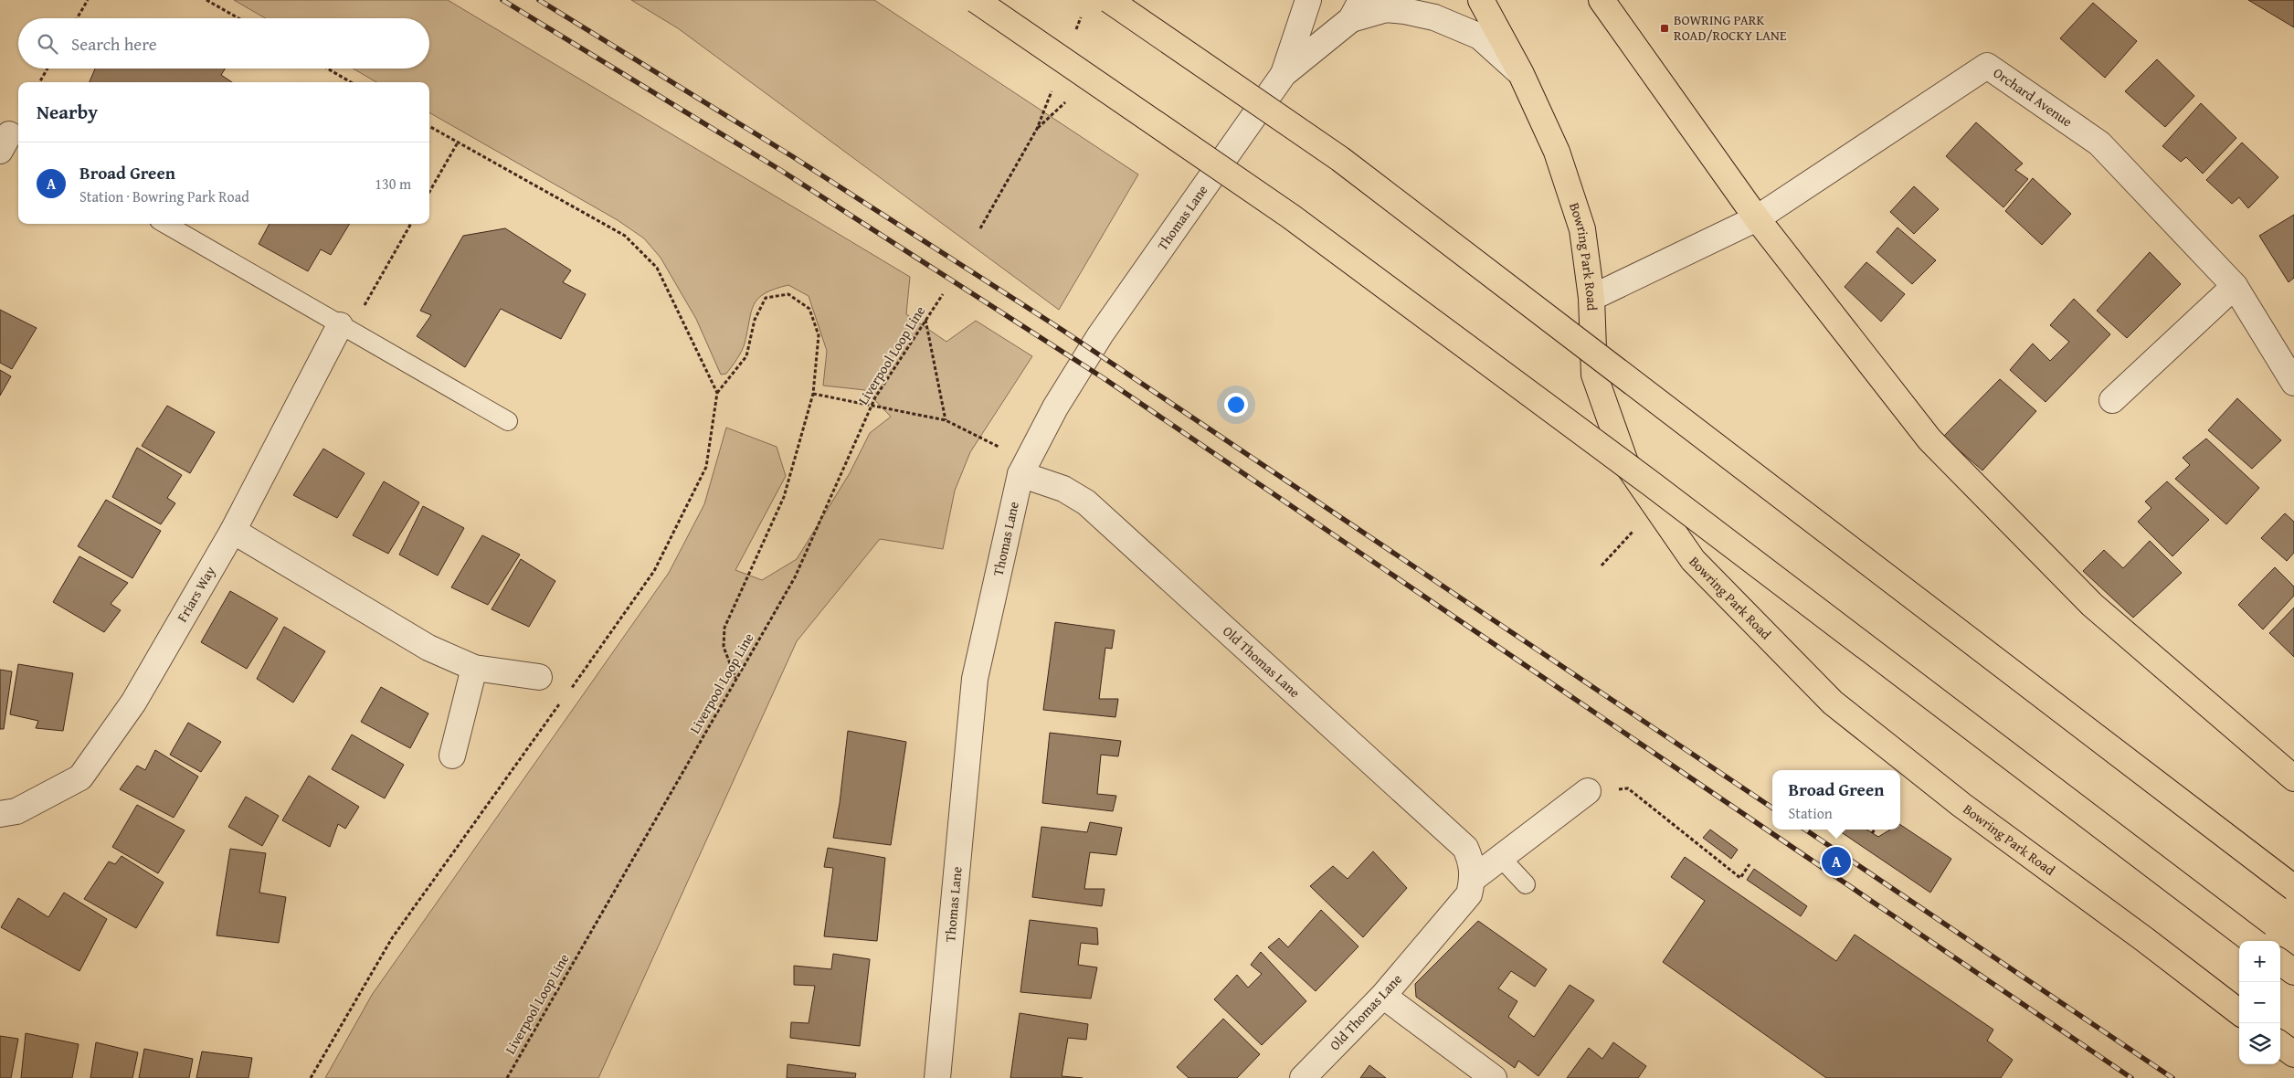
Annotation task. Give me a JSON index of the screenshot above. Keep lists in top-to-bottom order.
{
  "streets": {
    "main road": ["Bowring Park Road"],
    "street": [
      "Orchard Avenue",
      "Thomas Lane",
      "Friars Way",
      "Old Thomas Lane"
    ],
    "path": ["Liverpool Loop Line"]
  },
  "crossings": [
    ["Thomas Lane", "Old Thomas Lane"]
  ],
  "places": {
    "transit": ["BOWRING PARK ROAD/ROCKY LANE"]
  },
  "page": {
    "search": "Search here",
    "heading": "Nearby",
    "list": [
      {
        "mark": "A",
        "name": "Broad Green",
        "note": "Station · Bowring Park Road",
        "value": "130 m"
      }
    ],
    "popup": ["Broad Green", "Station"],
    "pins": "A",
    "map_buttons": ["+", "−"]
  }
}
